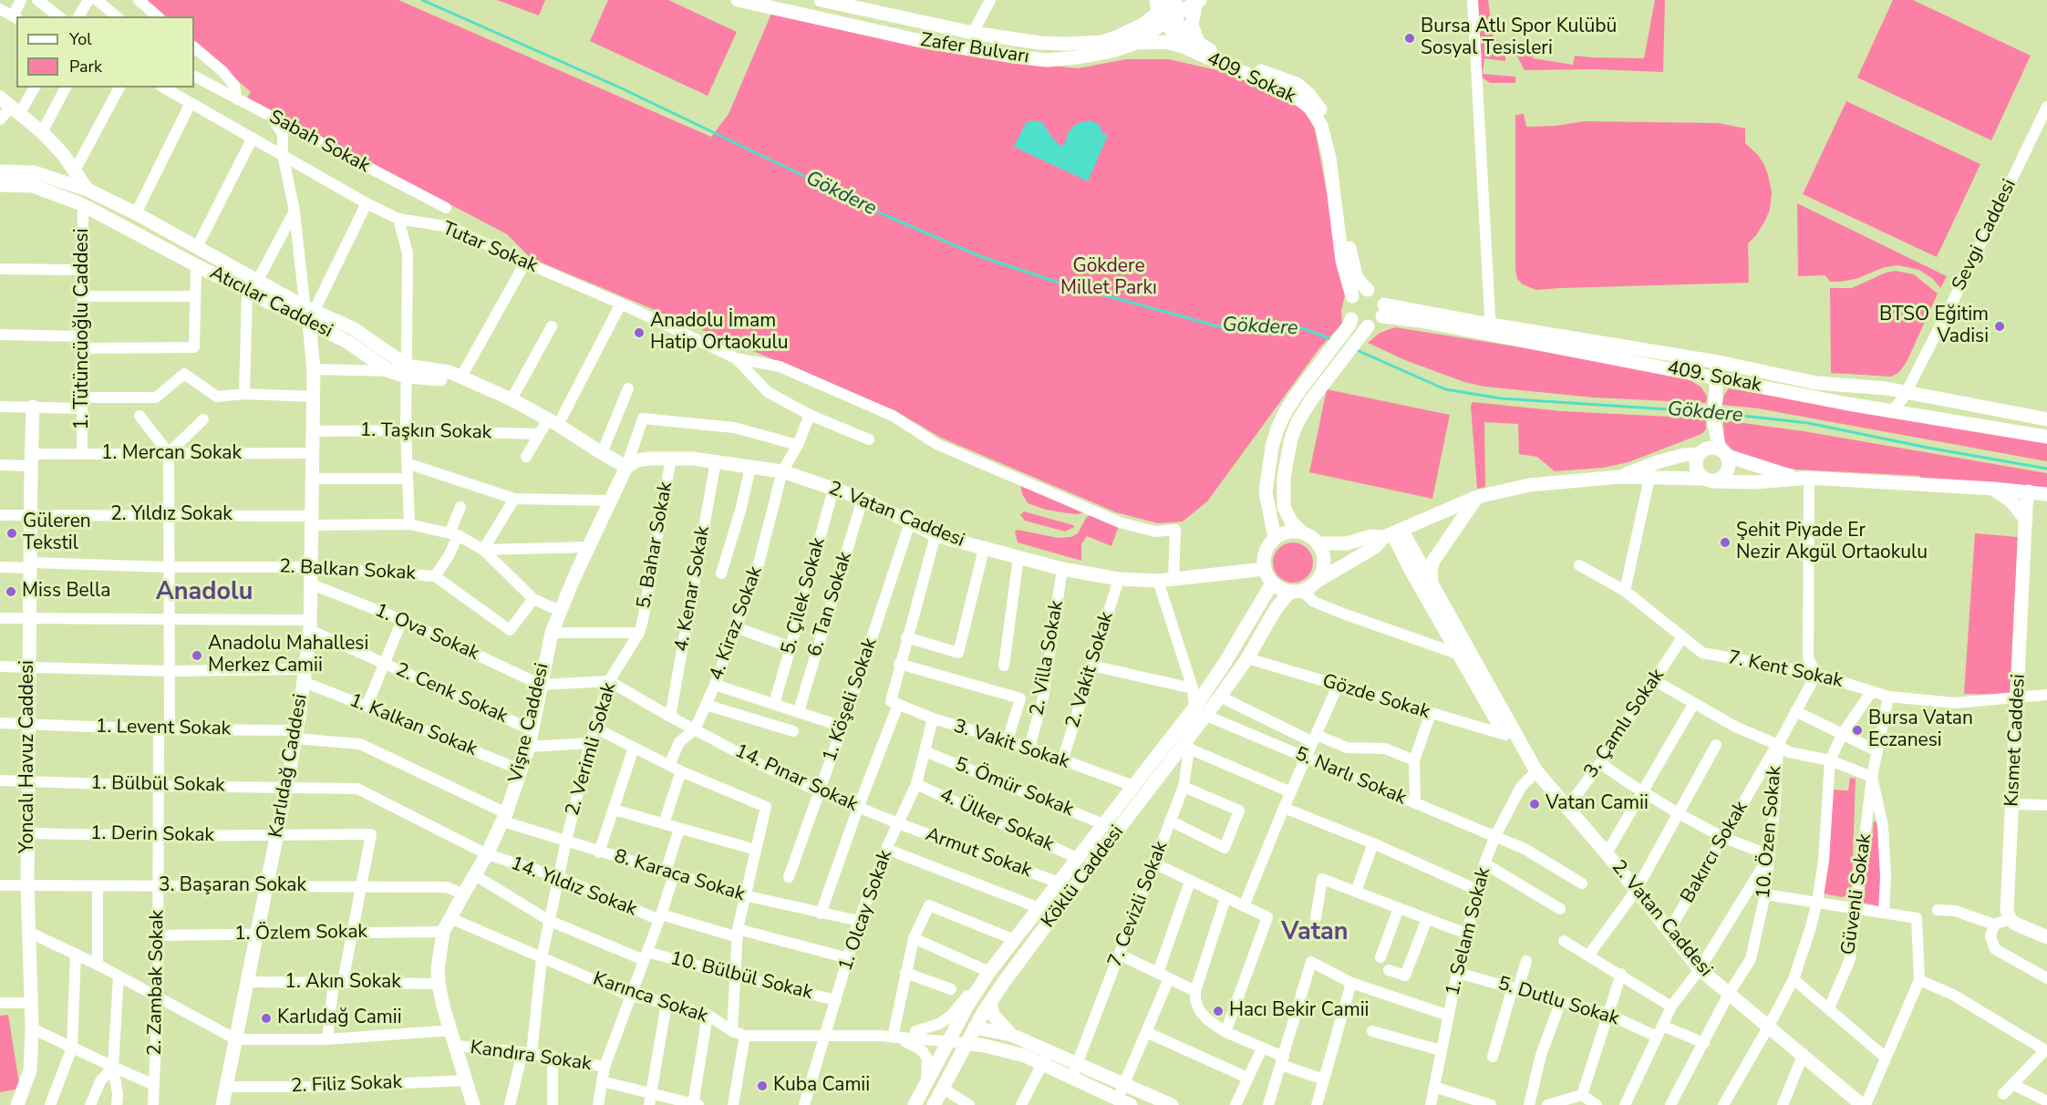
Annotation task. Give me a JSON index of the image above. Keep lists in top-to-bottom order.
{
  "streets": {
    "main road": [
      "Zafer Bulvarı",
      "409. Sokak",
      "Atıcılar Caddesi",
      "2. Vatan Caddesi",
      "Vişne Caddesi",
      "Kısmet Caddesi",
      "Yoncalı Havuz Caddesi",
      "Karlıdağ Caddesi",
      "Köklü Caddesi"
    ],
    "street": [
      "Sabah Sokak",
      "Sevgi Caddesi",
      "Tutar Sokak",
      "1. Tütüncüoğlu Caddesi",
      "1. Taşkın Sokak",
      "1. Mercan Sokak",
      "2. Yıldız Sokak",
      "5. Bahar Sokak",
      "2. Balkan Sokak",
      "4. Kenar Sokak",
      "5. Çilek Sokak",
      "6. Tan Sokak",
      "4. Kiraz Sokak",
      "1. Ova Sokak",
      "2. Villa Sokak",
      "2. Vakit Sokak",
      "7. Kent Sokak",
      "2. Cenk Sokak",
      "Gözde Sokak",
      "1. Köşeli Sokak",
      "3. Çamlı Sokak",
      "1. Kalkan Sokak",
      "1. Levent Sokak",
      "3. Vakit Sokak",
      "2. Verimli Sokak",
      "5. Narlı Sokak",
      "14. Pınar Sokak",
      "1. Bülbül Sokak",
      "5. Ömür Sokak",
      "4. Ülker Sokak",
      "10. Özen Sokak",
      "1. Derin Sokak",
      "Bakırcı Sokak",
      "Armut Sokak",
      "8. Karaca Sokak",
      "3. Başaran Sokak",
      "14. Yıldız Sokak",
      "Güvenli Sokak",
      "7. Cevizli Sokak",
      "1. Olcay Sokak",
      "1. Selam Sokak",
      "1. Özlem Sokak",
      "10. Bülbül Sokak",
      "2. Zambak Sokak",
      "1. Akın Sokak",
      "Karınca Sokak",
      "5. Dutlu Sokak",
      "Kandıra Sokak",
      "2. Filiz Sokak"
    ]
  },
  "crossings": [
    ["Zafer Bulvarı", "409. Sokak"],
    ["409. Sokak", "Sevgi Caddesi"],
    ["Atıcılar Caddesi", "1. Tütüncüoğlu Caddesi"],
    ["Atıcılar Caddesi", "2. Vatan Caddesi"],
    ["Atıcılar Caddesi", "Vişne Caddesi"],
    ["Atıcılar Caddesi", "Karlıdağ Caddesi"],
    ["1. Tütüncüoğlu Caddesi", "1. Mercan Sokak"],
    ["1. Taşkın Sokak", "Karlıdağ Caddesi"],
    ["1. Mercan Sokak", "Yoncalı Havuz Caddesi"],
    ["1. Mercan Sokak", "Karlıdağ Caddesi"],
    ["1. Mercan Sokak", "2. Zambak Sokak"],
    ["2. Yıldız Sokak", "Yoncalı Havuz Caddesi"],
    ["2. Yıldız Sokak", "Karlıdağ Caddesi"],
    ["2. Yıldız Sokak", "2. Zambak Sokak"],
    ["2. Vatan Caddesi", "5. Bahar Sokak"],
    ["2. Vatan Caddesi", "4. Kenar Sokak"],
    ["2. Vatan Caddesi", "5. Çilek Sokak"],
    ["2. Vatan Caddesi", "6. Tan Sokak"],
    ["2. Vatan Caddesi", "4. Kiraz Sokak"],
    ["2. Vatan Caddesi", "2. Villa Sokak"],
    ["2. Vatan Caddesi", "2. Vakit Sokak"],
    ["2. Vatan Caddesi", "Gözde Sokak"],
    ["2. Vatan Caddesi", "1. Köşeli Sokak"],
    ["2. Vatan Caddesi", "Vişne Caddesi"],
    ["2. Vatan Caddesi", "3. Çamlı Sokak"],
    ["2. Vatan Caddesi", "10. Özen Sokak"],
    ["2. Vatan Caddesi", "Bakırcı Sokak"],
    ["2. Vatan Caddesi", "Köklü Caddesi"],
    ["2. Vatan Caddesi", "1. Selam Sokak"],
    ["5. Bahar Sokak", "2. Verimli Sokak"],
    ["2. Balkan Sokak", "Yoncalı Havuz Caddesi"],
    ["2. Balkan Sokak", "Karlıdağ Caddesi"],
    ["2. Balkan Sokak", "2. Zambak Sokak"],
    ["4. Kenar Sokak", "14. Pınar Sokak"],
    ["4. Kiraz Sokak", "14. Pınar Sokak"],
    ["1. Ova Sokak", "Vişne Caddesi"],
    ["1. Ova Sokak", "Karlıdağ Caddesi"],
    ["2. Villa Sokak", "3. Vakit Sokak"],
    ["2. Vakit Sokak", "3. Vakit Sokak"],
    ["7. Kent Sokak", "3. Çamlı Sokak"],
    ["7. Kent Sokak", "Kısmet Caddesi"],
    ["7. Kent Sokak", "10. Özen Sokak"],
    ["7. Kent Sokak", "Güvenli Sokak"],
    ["2. Cenk Sokak", "Vişne Caddesi"],
    ["2. Cenk Sokak", "Karlıdağ Caddesi"],
    ["Gözde Sokak", "Köklü Caddesi"],
    ["1. Köşeli Sokak", "14. Pınar Sokak"],
    ["Vişne Caddesi", "1. Kalkan Sokak"],
    ["Vişne Caddesi", "1. Levent Sokak"],
    ["Vişne Caddesi", "1. Bülbül Sokak"],
    ["Vişne Caddesi", "8. Karaca Sokak"],
    ["Vişne Caddesi", "3. Başaran Sokak"],
    ["Vişne Caddesi", "14. Yıldız Sokak"],
    ["Vişne Caddesi", "1. Özlem Sokak"],
    ["Vişne Caddesi", "10. Bülbül Sokak"],
    ["Vişne Caddesi", "1. Akın Sokak"],
    ["Vişne Caddesi", "Karınca Sokak"],
    ["Vişne Caddesi", "Kandıra Sokak"],
    ["Vişne Caddesi", "2. Filiz Sokak"],
    ["1. Kalkan Sokak", "Karlıdağ Caddesi"],
    ["1. Levent Sokak", "Yoncalı Havuz Caddesi"],
    ["1. Levent Sokak", "Karlıdağ Caddesi"],
    ["1. Levent Sokak", "8. Karaca Sokak"],
    ["1. Levent Sokak", "2. Zambak Sokak"],
    ["3. Vakit Sokak", "Köklü Caddesi"],
    ["3. Vakit Sokak", "1. Olcay Sokak"],
    ["2. Verimli Sokak", "14. Pınar Sokak"],
    ["2. Verimli Sokak", "8. Karaca Sokak"],
    ["2. Verimli Sokak", "14. Yıldız Sokak"],
    ["2. Verimli Sokak", "10. Bülbül Sokak"],
    ["2. Verimli Sokak", "Karınca Sokak"],
    ["2. Verimli Sokak", "Kandıra Sokak"],
    ["Yoncalı Havuz Caddesi", "1. Bülbül Sokak"],
    ["Yoncalı Havuz Caddesi", "1. Derin Sokak"],
    ["Yoncalı Havuz Caddesi", "3. Başaran Sokak"],
    ["Karlıdağ Caddesi", "1. Bülbül Sokak"],
    ["Karlıdağ Caddesi", "1. Derin Sokak"],
    ["Karlıdağ Caddesi", "3. Başaran Sokak"],
    ["Karlıdağ Caddesi", "1. Özlem Sokak"],
    ["Karlıdağ Caddesi", "1. Akın Sokak"],
    ["Karlıdağ Caddesi", "2. Filiz Sokak"],
    ["5. Narlı Sokak", "Köklü Caddesi"],
    ["5. Narlı Sokak", "1. Selam Sokak"],
    ["14. Pınar Sokak", "Armut Sokak"],
    ["14. Pınar Sokak", "1. Olcay Sokak"],
    ["1. Bülbül Sokak", "14. Yıldız Sokak"],
    ["1. Bülbül Sokak", "2. Zambak Sokak"],
    ["5. Ömür Sokak", "Köklü Caddesi"],
    ["5. Ömür Sokak", "1. Olcay Sokak"],
    ["4. Ülker Sokak", "Köklü Caddesi"],
    ["4. Ülker Sokak", "1. Olcay Sokak"],
    ["10. Özen Sokak", "Bakırcı Sokak"],
    ["1. Derin Sokak", "3. Başaran Sokak"],
    ["1. Derin Sokak", "2. Zambak Sokak"],
    ["Armut Sokak", "Köklü Caddesi"],
    ["Armut Sokak", "1. Olcay Sokak"],
    ["8. Karaca Sokak", "1. Olcay Sokak"],
    ["Köklü Caddesi", "7. Cevizli Sokak"],
    ["3. Başaran Sokak", "2. Zambak Sokak"],
    ["14. Yıldız Sokak", "1. Olcay Sokak"],
    ["1. Olcay Sokak", "10. Bülbül Sokak"],
    ["1. Olcay Sokak", "Karınca Sokak"],
    ["1. Selam Sokak", "5. Dutlu Sokak"],
    ["1. Özlem Sokak", "2. Zambak Sokak"]
  ],
  "districts": ["Anadolu", "Vatan"],
  "water": ["Gökdere"],
  "parks": ["Gökdere Millet Parkı"],
  "places": [
    "Bursa Atlı Spor Kulübü Sosyal Tesisleri",
    "BTSO Eğitim Vadisi",
    "Anadolu İmam Hatip Ortaokulu",
    "Güleren Tekstil",
    "Şehit Piyade Er Nezir Akgül Ortaokulu",
    "Miss Bella",
    "Anadolu Mahallesi Merkez Camii",
    "Bursa Vatan Eczanesi",
    "Vatan Camii",
    "Hacı Bekir Camii",
    "Karlıdağ Camii",
    "Kuba Camii"
  ],
  "legend": ["Yol", "Park"]
}
